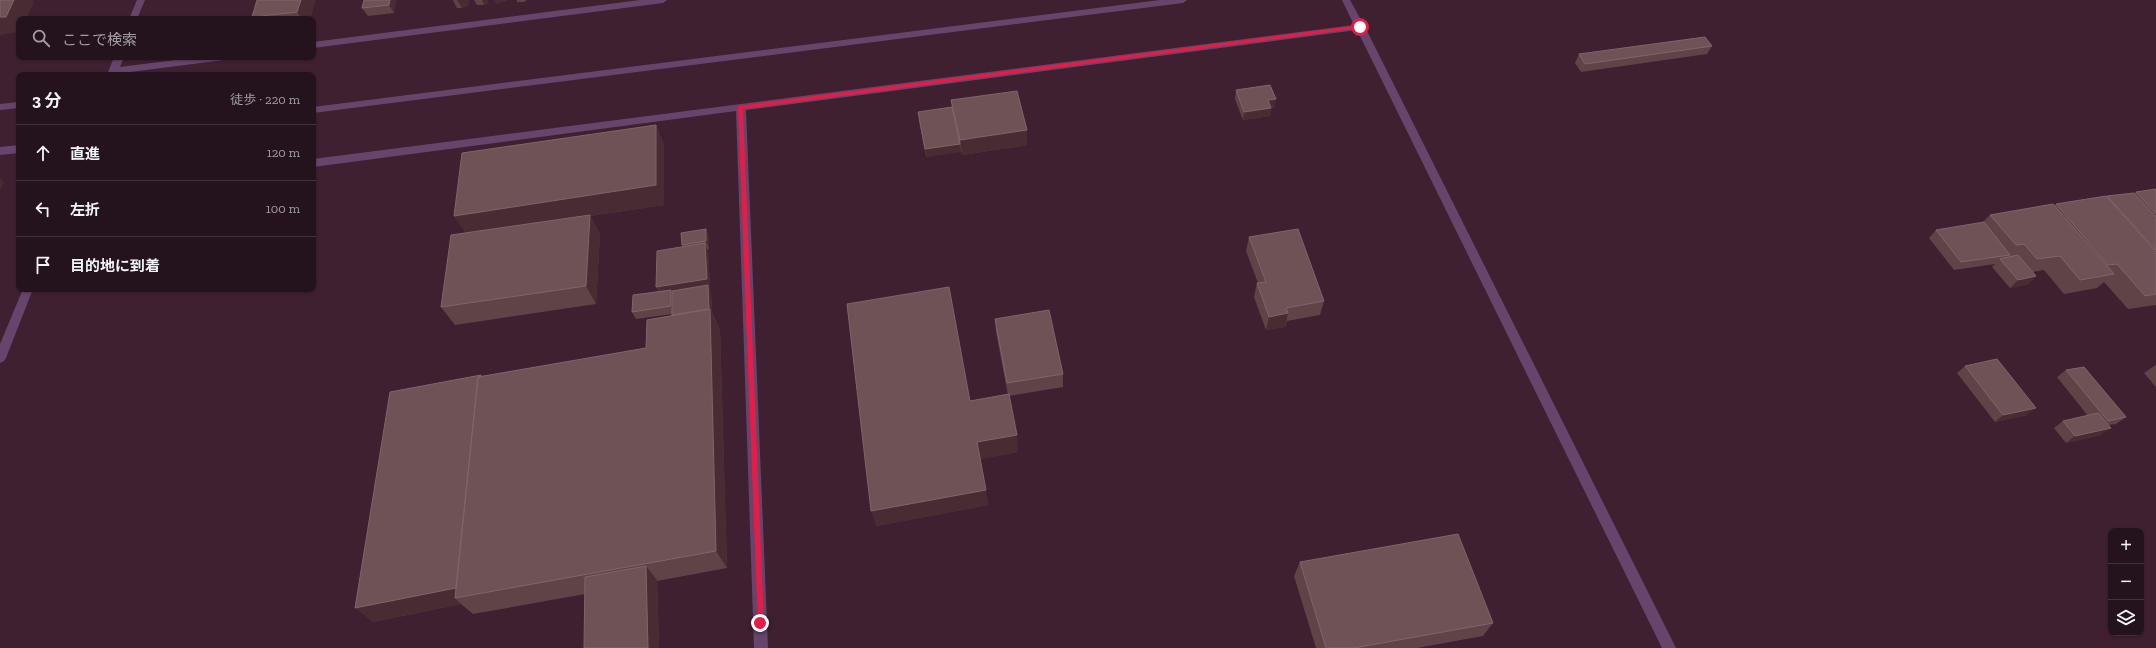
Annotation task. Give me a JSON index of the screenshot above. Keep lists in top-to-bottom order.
{
  "page": {
    "search": "ここで検索",
    "heading": ["3 分", "徒歩 · 220 m"],
    "list": [
      ["直進", "120 m"],
      ["左折", "100 m"],
      "目的地に到着"
    ],
    "map_buttons": ["+", "−"]
  }
}
